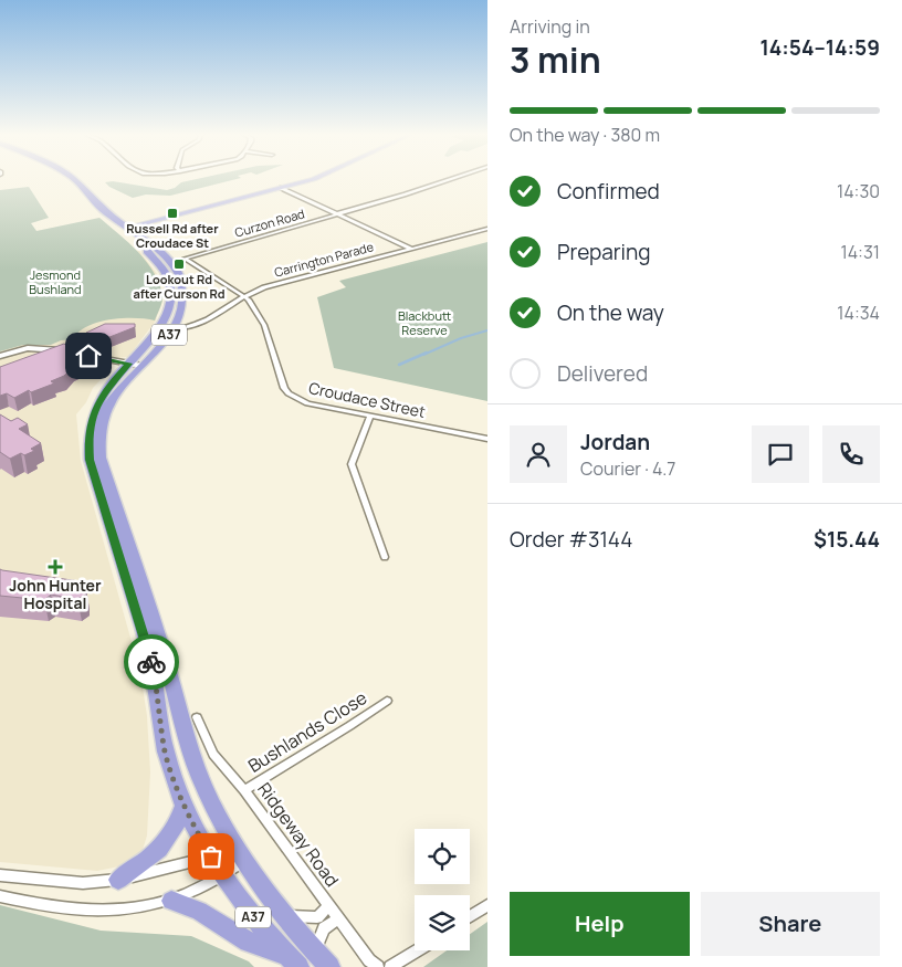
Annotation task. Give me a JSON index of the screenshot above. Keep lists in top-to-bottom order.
{
  "streets": {
    "highway": ["A37"],
    "street": [
      "Curzon Road",
      "Carrington Parade",
      "Croudace Street",
      "Bushlands Close",
      "Ridgeway Road"
    ]
  },
  "crossings": [
    ["Curzon Road", "Croudace Street"],
    ["Carrington Parade", "A37"],
    ["Carrington Parade", "Croudace Street"],
    ["Bushlands Close", "Ridgeway Road"]
  ],
  "parks": ["Jesmond Bushland", "Blackbutt Reserve"],
  "places": {
    "transit": ["Russell Rd after Croudace St", "Lookout Rd after Curson Rd"],
    "health": ["John Hunter Hospital"]
  },
  "page": {
    "heading": ["3 min", "Arriving in", "14:54–14:59"],
    "panel": [
      "Jordan",
      "Courier · 4.7",
      "Order #3144",
      "$15.44"
    ],
    "bar": "On the way · 380 m",
    "list": [
      ["Confirmed", "14:30"],
      ["Preparing", "14:31"],
      ["On the way", "14:34"],
      "Delivered"
    ],
    "buttons": ["Help", "Share"]
  }
}
